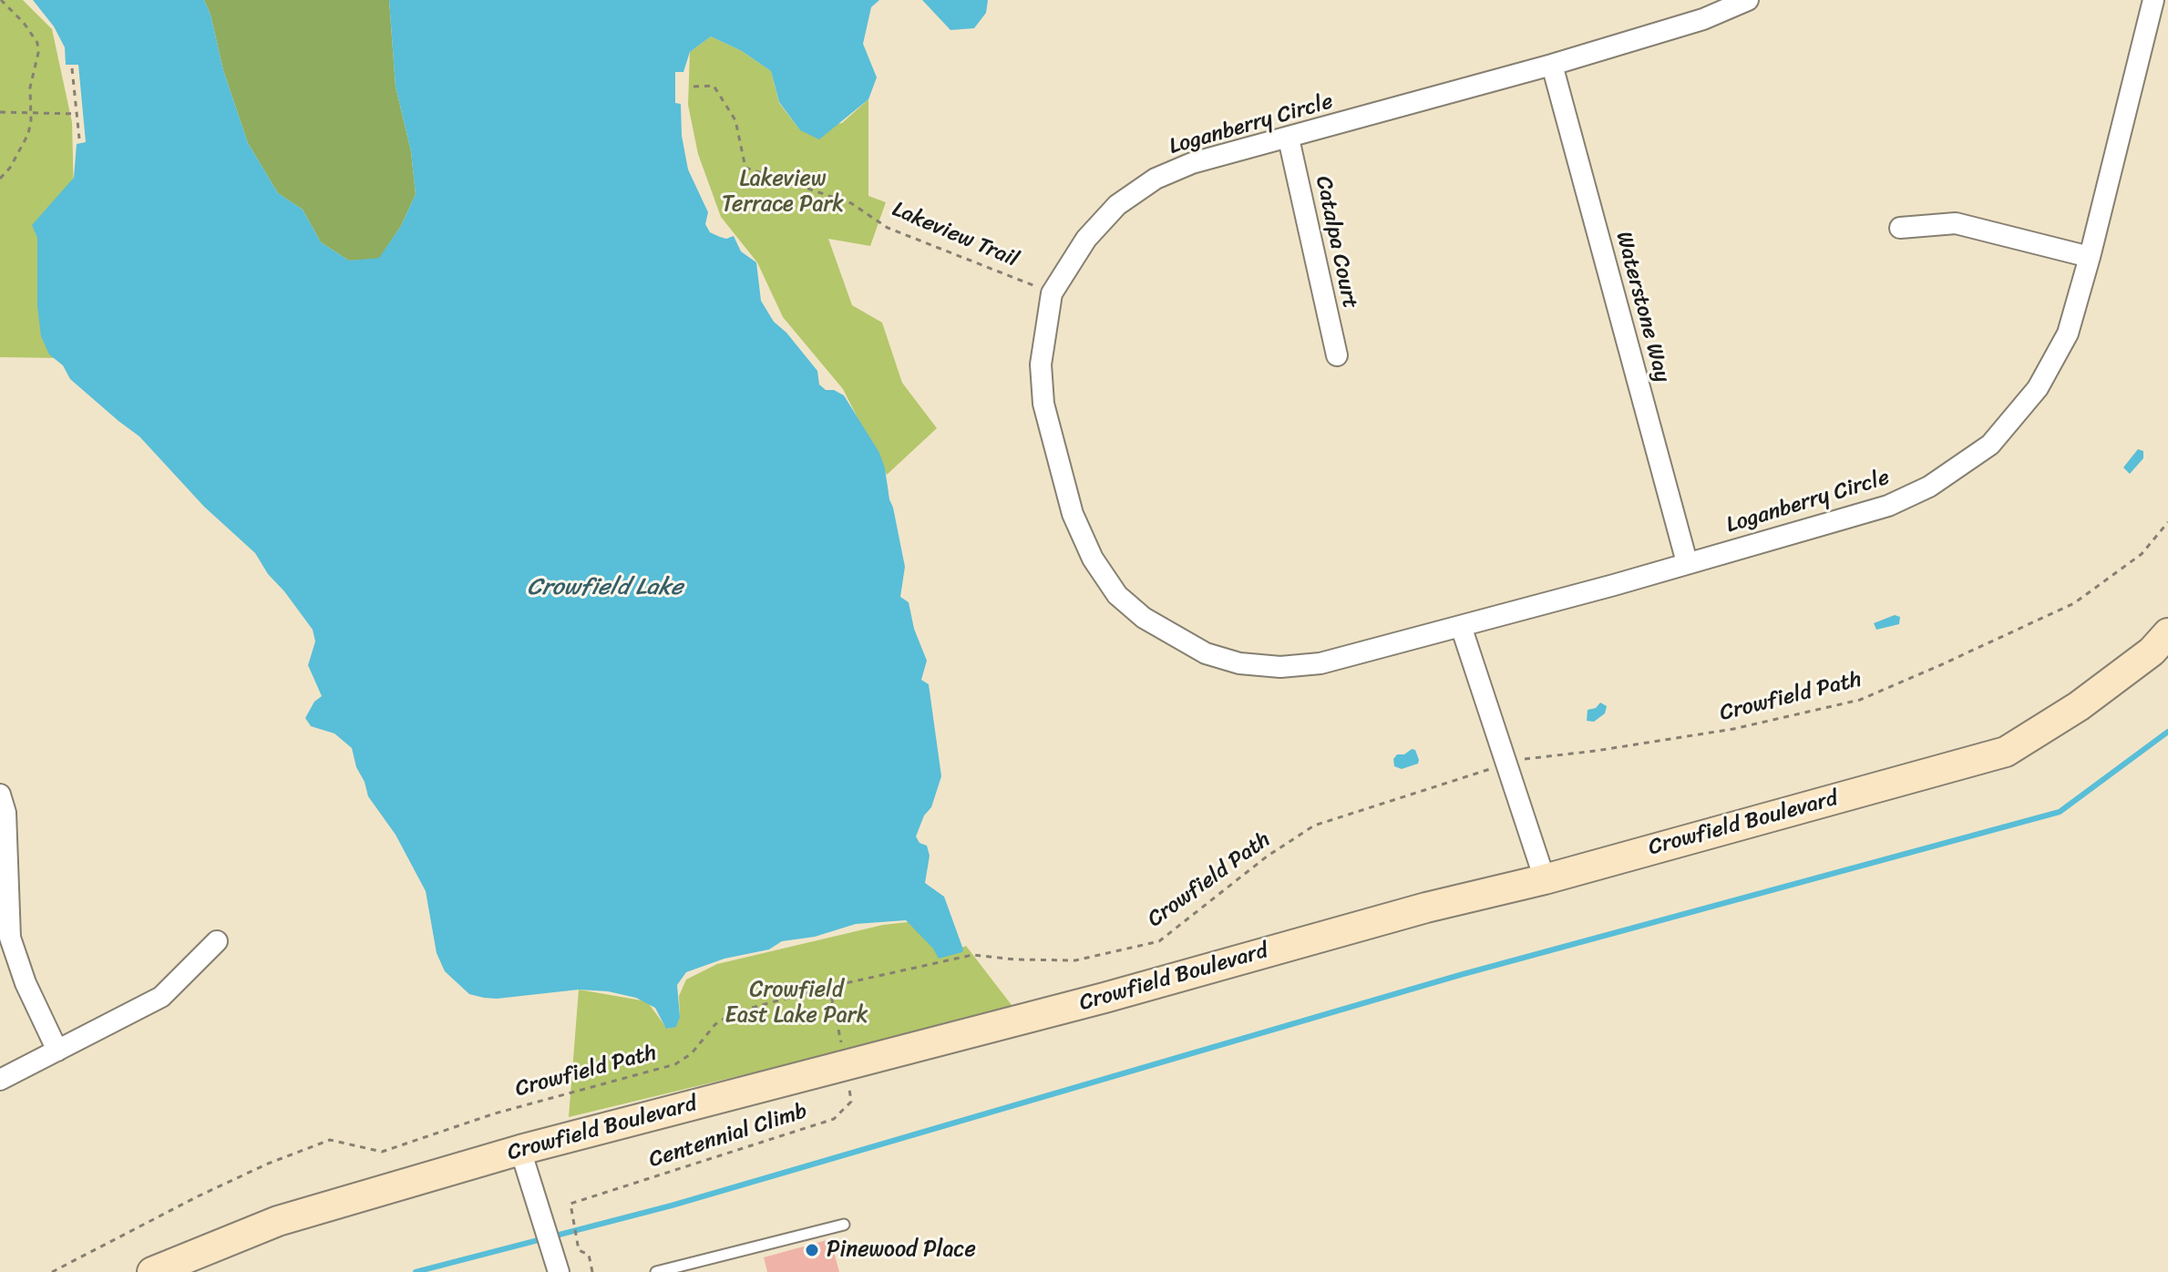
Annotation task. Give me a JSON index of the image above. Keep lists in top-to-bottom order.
{
  "streets": {
    "main road": ["Crowfield Boulevard"],
    "street": ["Loganberry Circle", "Catalpa Court", "Waterstone Way"],
    "path": ["Lakeview Trail", "Crowfield Path", "Centennial Climb"]
  },
  "crossings": [
    ["Loganberry Circle", "Lakeview Trail"],
    ["Loganberry Circle", "Catalpa Court"],
    ["Loganberry Circle", "Waterstone Way"],
    ["Crowfield Path", "Centennial Climb"],
    ["Crowfield Boulevard", "Centennial Climb"]
  ],
  "water": ["Crowfield Lake"],
  "parks": ["Lakeview Terrace Park", "Crowfield East Lake Park"],
  "places": ["Pinewood Place"]
}
